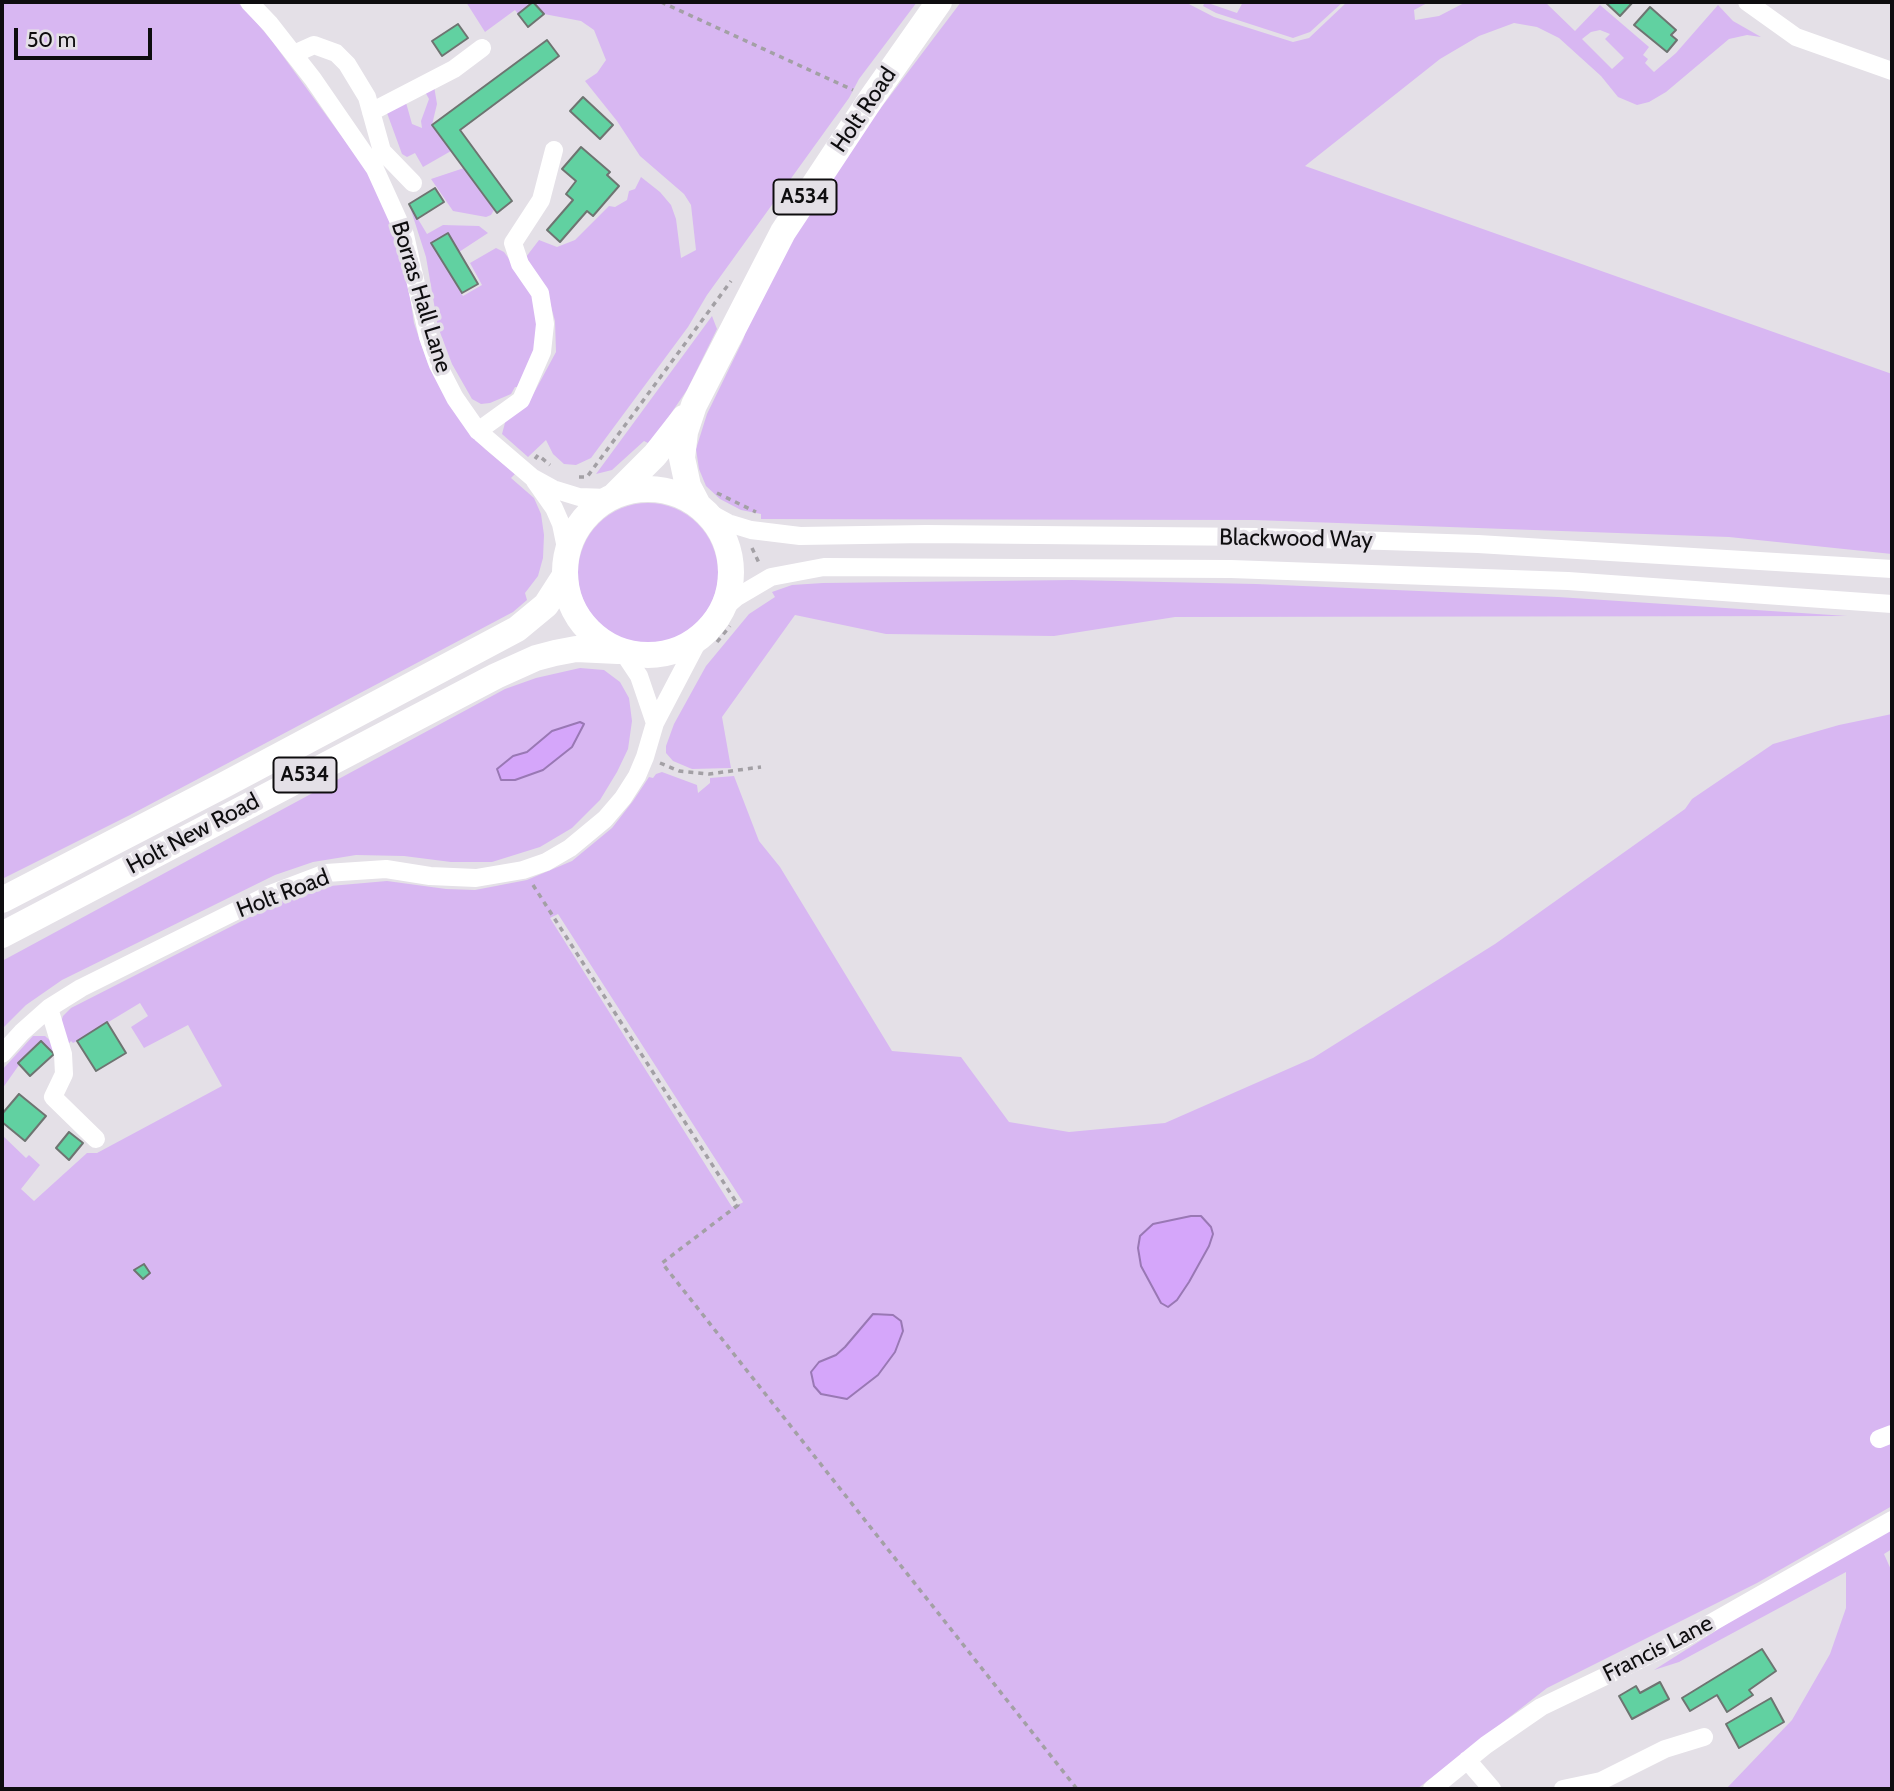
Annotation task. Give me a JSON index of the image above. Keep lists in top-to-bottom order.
{
  "streets": {
    "highway": ["Holt Road", "A534", "Holt New Road"],
    "street": ["Borras Hall Lane", "Blackwood Way", "Francis Lane"]
  },
  "crossings": [
    ["Holt Road", "Borras Hall Lane"],
    ["Holt Road", "Blackwood Way"],
    ["Holt Road", "Holt New Road"],
    ["Borras Hall Lane", "Blackwood Way"],
    ["Borras Hall Lane", "Holt New Road"],
    ["Blackwood Way", "Holt New Road"]
  ],
  "scale_bar": "50 m"
}
